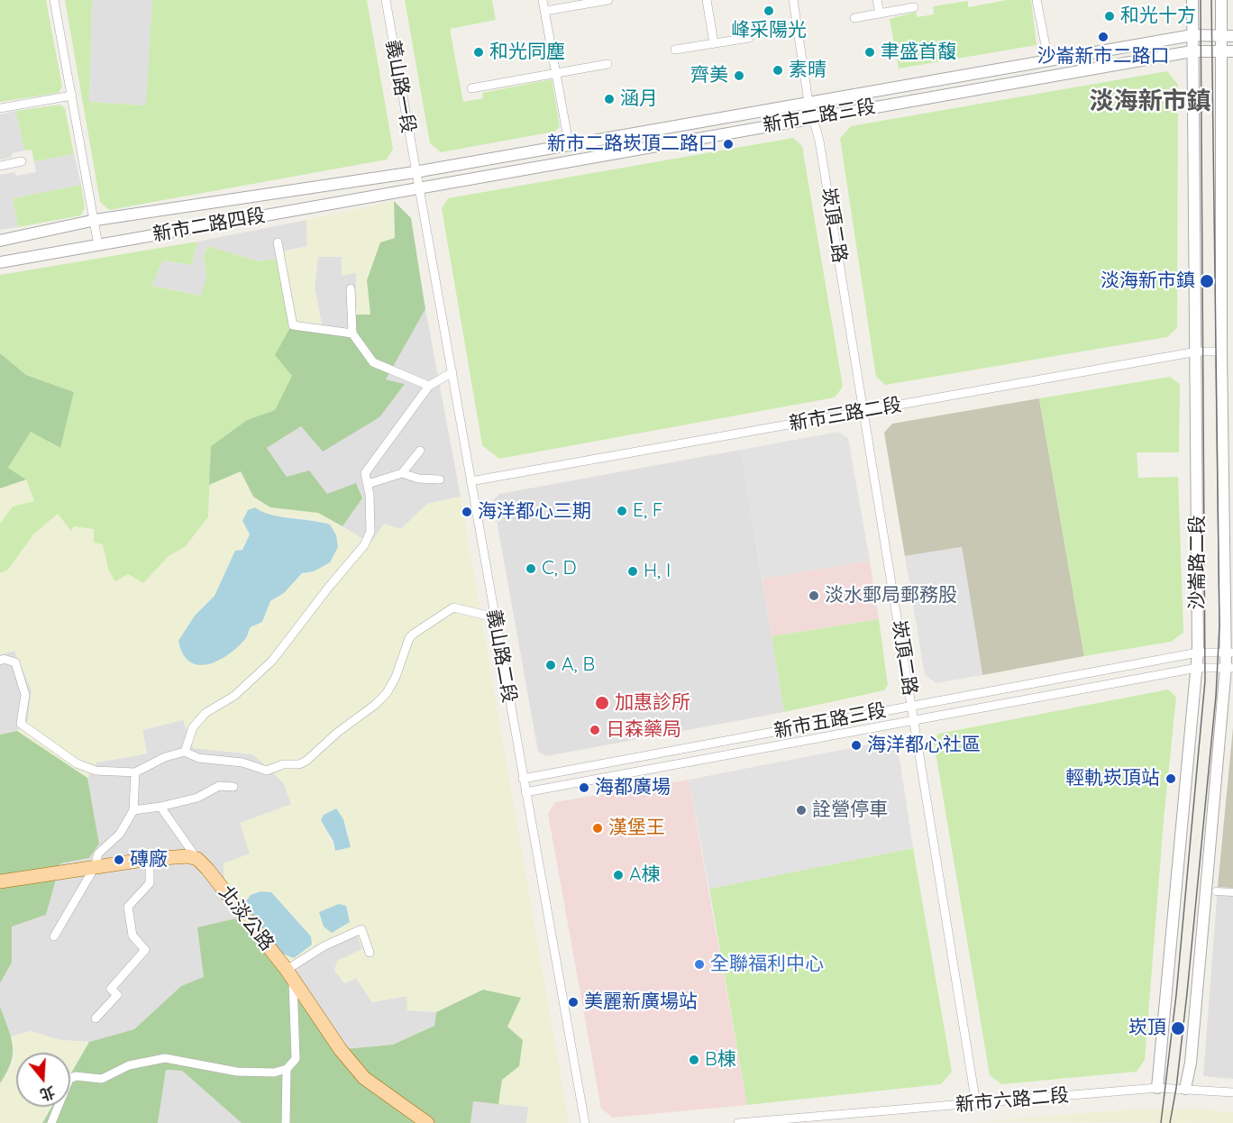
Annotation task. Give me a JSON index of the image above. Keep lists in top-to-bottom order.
{
  "streets": {
    "main road": ["北淡公路"],
    "street": [
      "義山路一段",
      "新市二路三段",
      "新市二路四段",
      "崁頂二路",
      "新市三路二段",
      "沙崙路二段",
      "義山路二段",
      "新市五路三段",
      "新市六路二段"
    ]
  },
  "crossings": [
    ["義山路一段", "新市二路三段"],
    ["義山路一段", "新市二路四段"],
    ["義山路一段", "義山路二段"],
    ["新市二路三段", "新市二路四段"],
    ["新市二路三段", "崁頂二路"],
    ["新市二路三段", "沙崙路二段"],
    ["新市二路三段", "義山路二段"],
    ["新市二路四段", "義山路二段"],
    ["崁頂二路", "新市三路二段"],
    ["崁頂二路", "新市五路三段"],
    ["崁頂二路", "新市六路二段"],
    ["新市三路二段", "沙崙路二段"],
    ["新市三路二段", "義山路二段"],
    ["沙崙路二段", "新市五路三段"],
    ["沙崙路二段", "新市六路二段"],
    ["義山路二段", "新市五路三段"]
  ],
  "districts": ["淡海新市鎮"],
  "places": [
    "峰采陽光",
    "和光十方",
    "沙崙新市二路口",
    "和光同塵",
    "聿盛首馥",
    "素晴",
    "齊美",
    "涵月",
    "新市二路崁頂二路口",
    "淡海新市鎮",
    "E, F",
    "海洋都心三期",
    "C, D",
    "H, I",
    "淡水郵局郵務股",
    "A, B",
    "加惠診所",
    "日森藥局",
    "海洋都心社區",
    "輕軌崁頂站",
    "海都廣場",
    "詮營停車",
    "漢堡王",
    "磚廠",
    "A棟",
    "全聯福利中心",
    "美麗新廣場站",
    "崁頂",
    "B棟"
  ],
  "north": "bottom"
}
